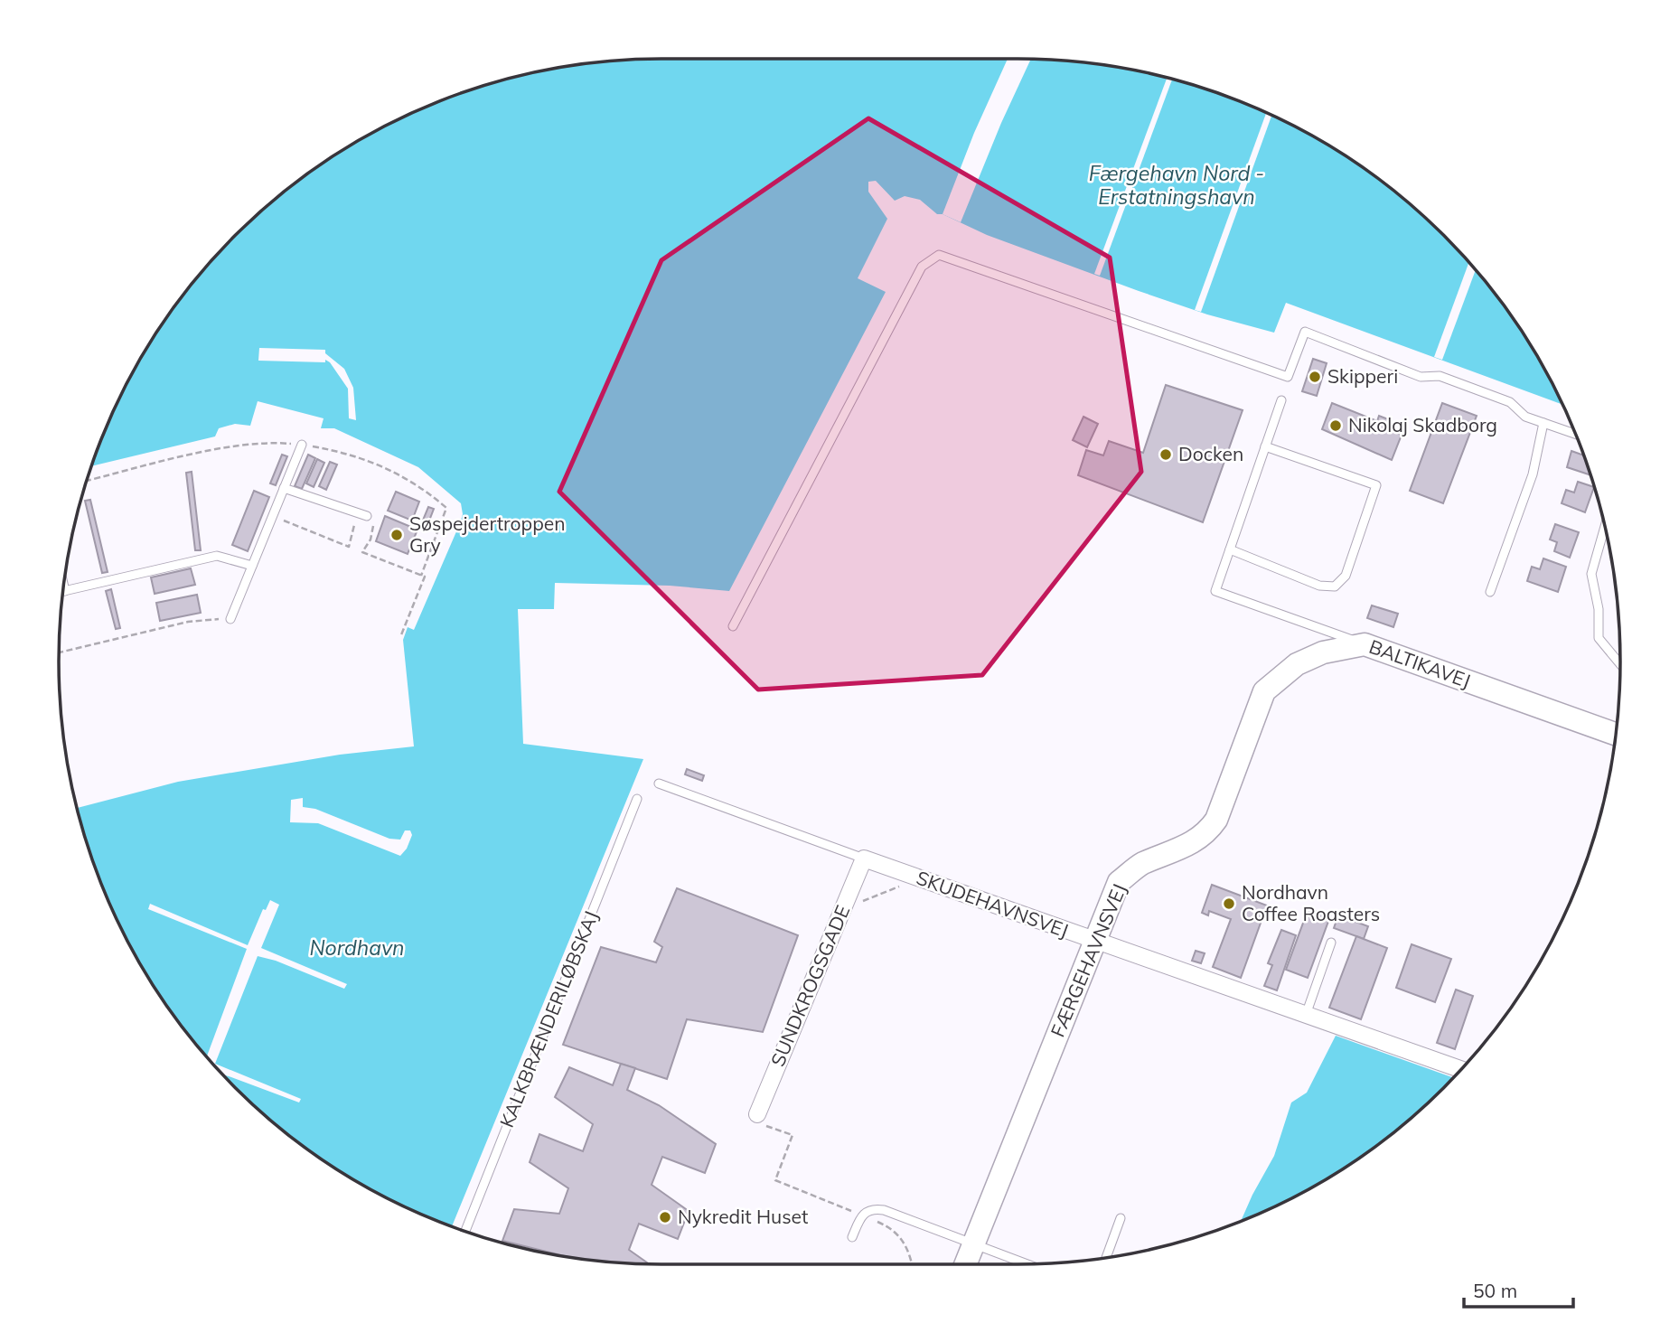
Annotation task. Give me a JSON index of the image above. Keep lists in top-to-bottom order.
{
  "streets": {
    "street": [
      "BALTIKAVEJ",
      "SKUDEHAVNSVEJ",
      "FÆRGEHAVNSVEJ",
      "SUNDKROGSGADE"
    ],
    "lane": ["KALKBRÆNDERILØBSKAJ"]
  },
  "crossings": [
    ["BALTIKAVEJ", "FÆRGEHAVNSVEJ"],
    ["SKUDEHAVNSVEJ", "FÆRGEHAVNSVEJ"],
    ["SKUDEHAVNSVEJ", "SUNDKROGSGADE"]
  ],
  "water": ["Færgehavn Nord - Erstatningshavn", "Nordhavn"],
  "places": [
    "Skipperi",
    "Nikolaj Skadborg",
    "Docken",
    "Søspejdertroppen Gry",
    "Nordhavn Coffee Roasters",
    "Nykredit Huset"
  ],
  "scale_bar": "50 m"
}
